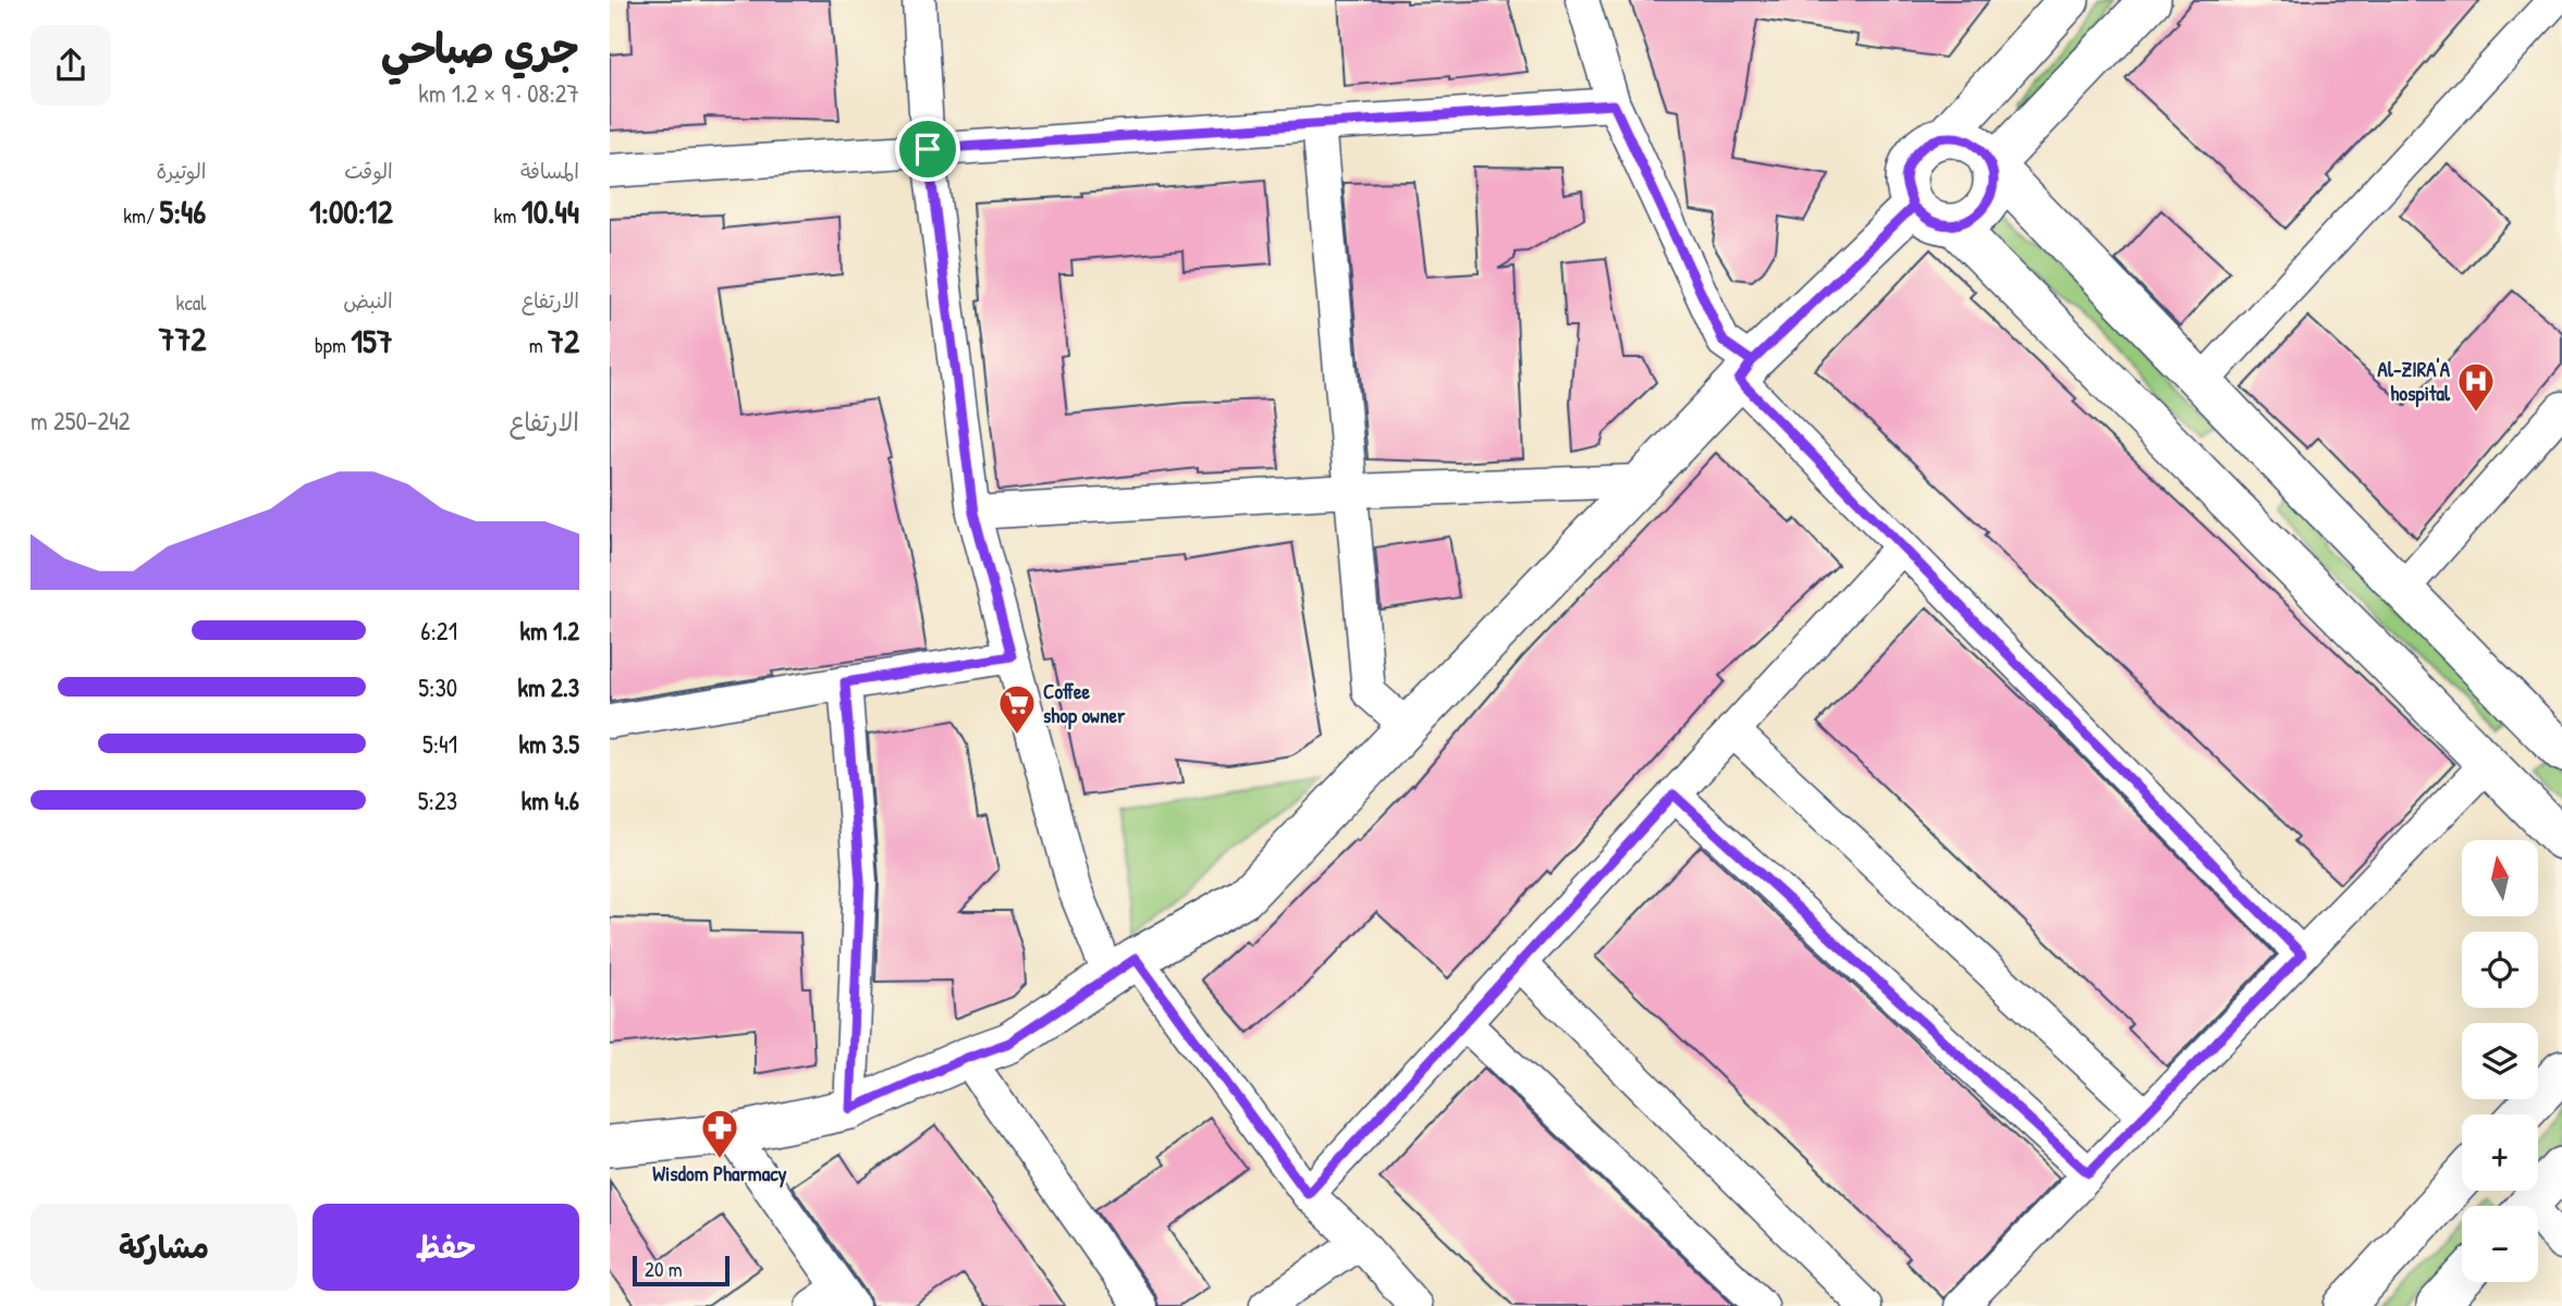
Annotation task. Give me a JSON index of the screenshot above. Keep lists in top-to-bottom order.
{
  "places": {
    "hospital": ["Al-ZIRA'A hospital"],
    "supermarket": ["Coffee shop owner"],
    "pharmacy": ["Wisdom Pharmacy"]
  },
  "scale_bar": "20 m",
  "north": "top",
  "page": {
    "heading": ["جري صباحي", "08:27 · 9 × 1.2 km"],
    "stats": [
      ["المسافة", "10.44 km"],
      ["الوقت", "1:00:12"],
      ["الوتيرة", "5:46 /km"],
      ["الارتفاع", "72 m"],
      ["النبض", "157 bpm"],
      ["kcal", "772"]
    ],
    "chart": ["الارتفاع", "242–250 m"],
    "list": [
      {
        "name": "1.2 km",
        "note": "6:21"
      },
      {
        "name": "2.3 km",
        "note": "5:30"
      },
      {
        "name": "3.5 km",
        "note": "5:41"
      },
      {
        "name": "4.6 km",
        "note": "5:23"
      }
    ],
    "map_buttons": ["+", "−"],
    "buttons": ["حفظ", "مشاركة"],
    "scale": "20 m"
  }
}
